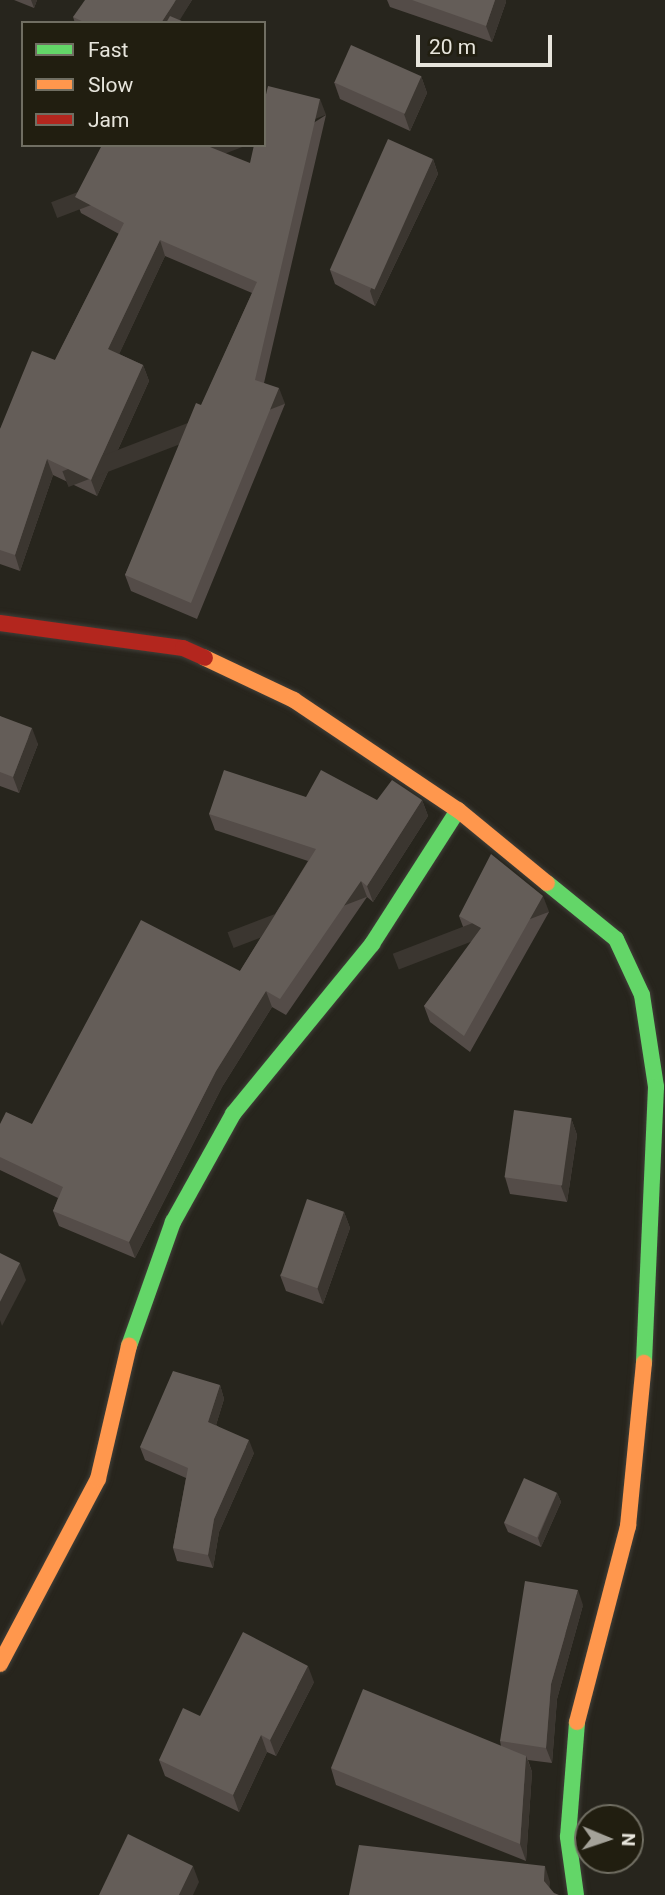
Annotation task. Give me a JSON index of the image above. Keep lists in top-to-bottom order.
{
  "legend": ["Fast", "Slow", "Jam"],
  "scale_bar": "20 m",
  "north": "right"
}
